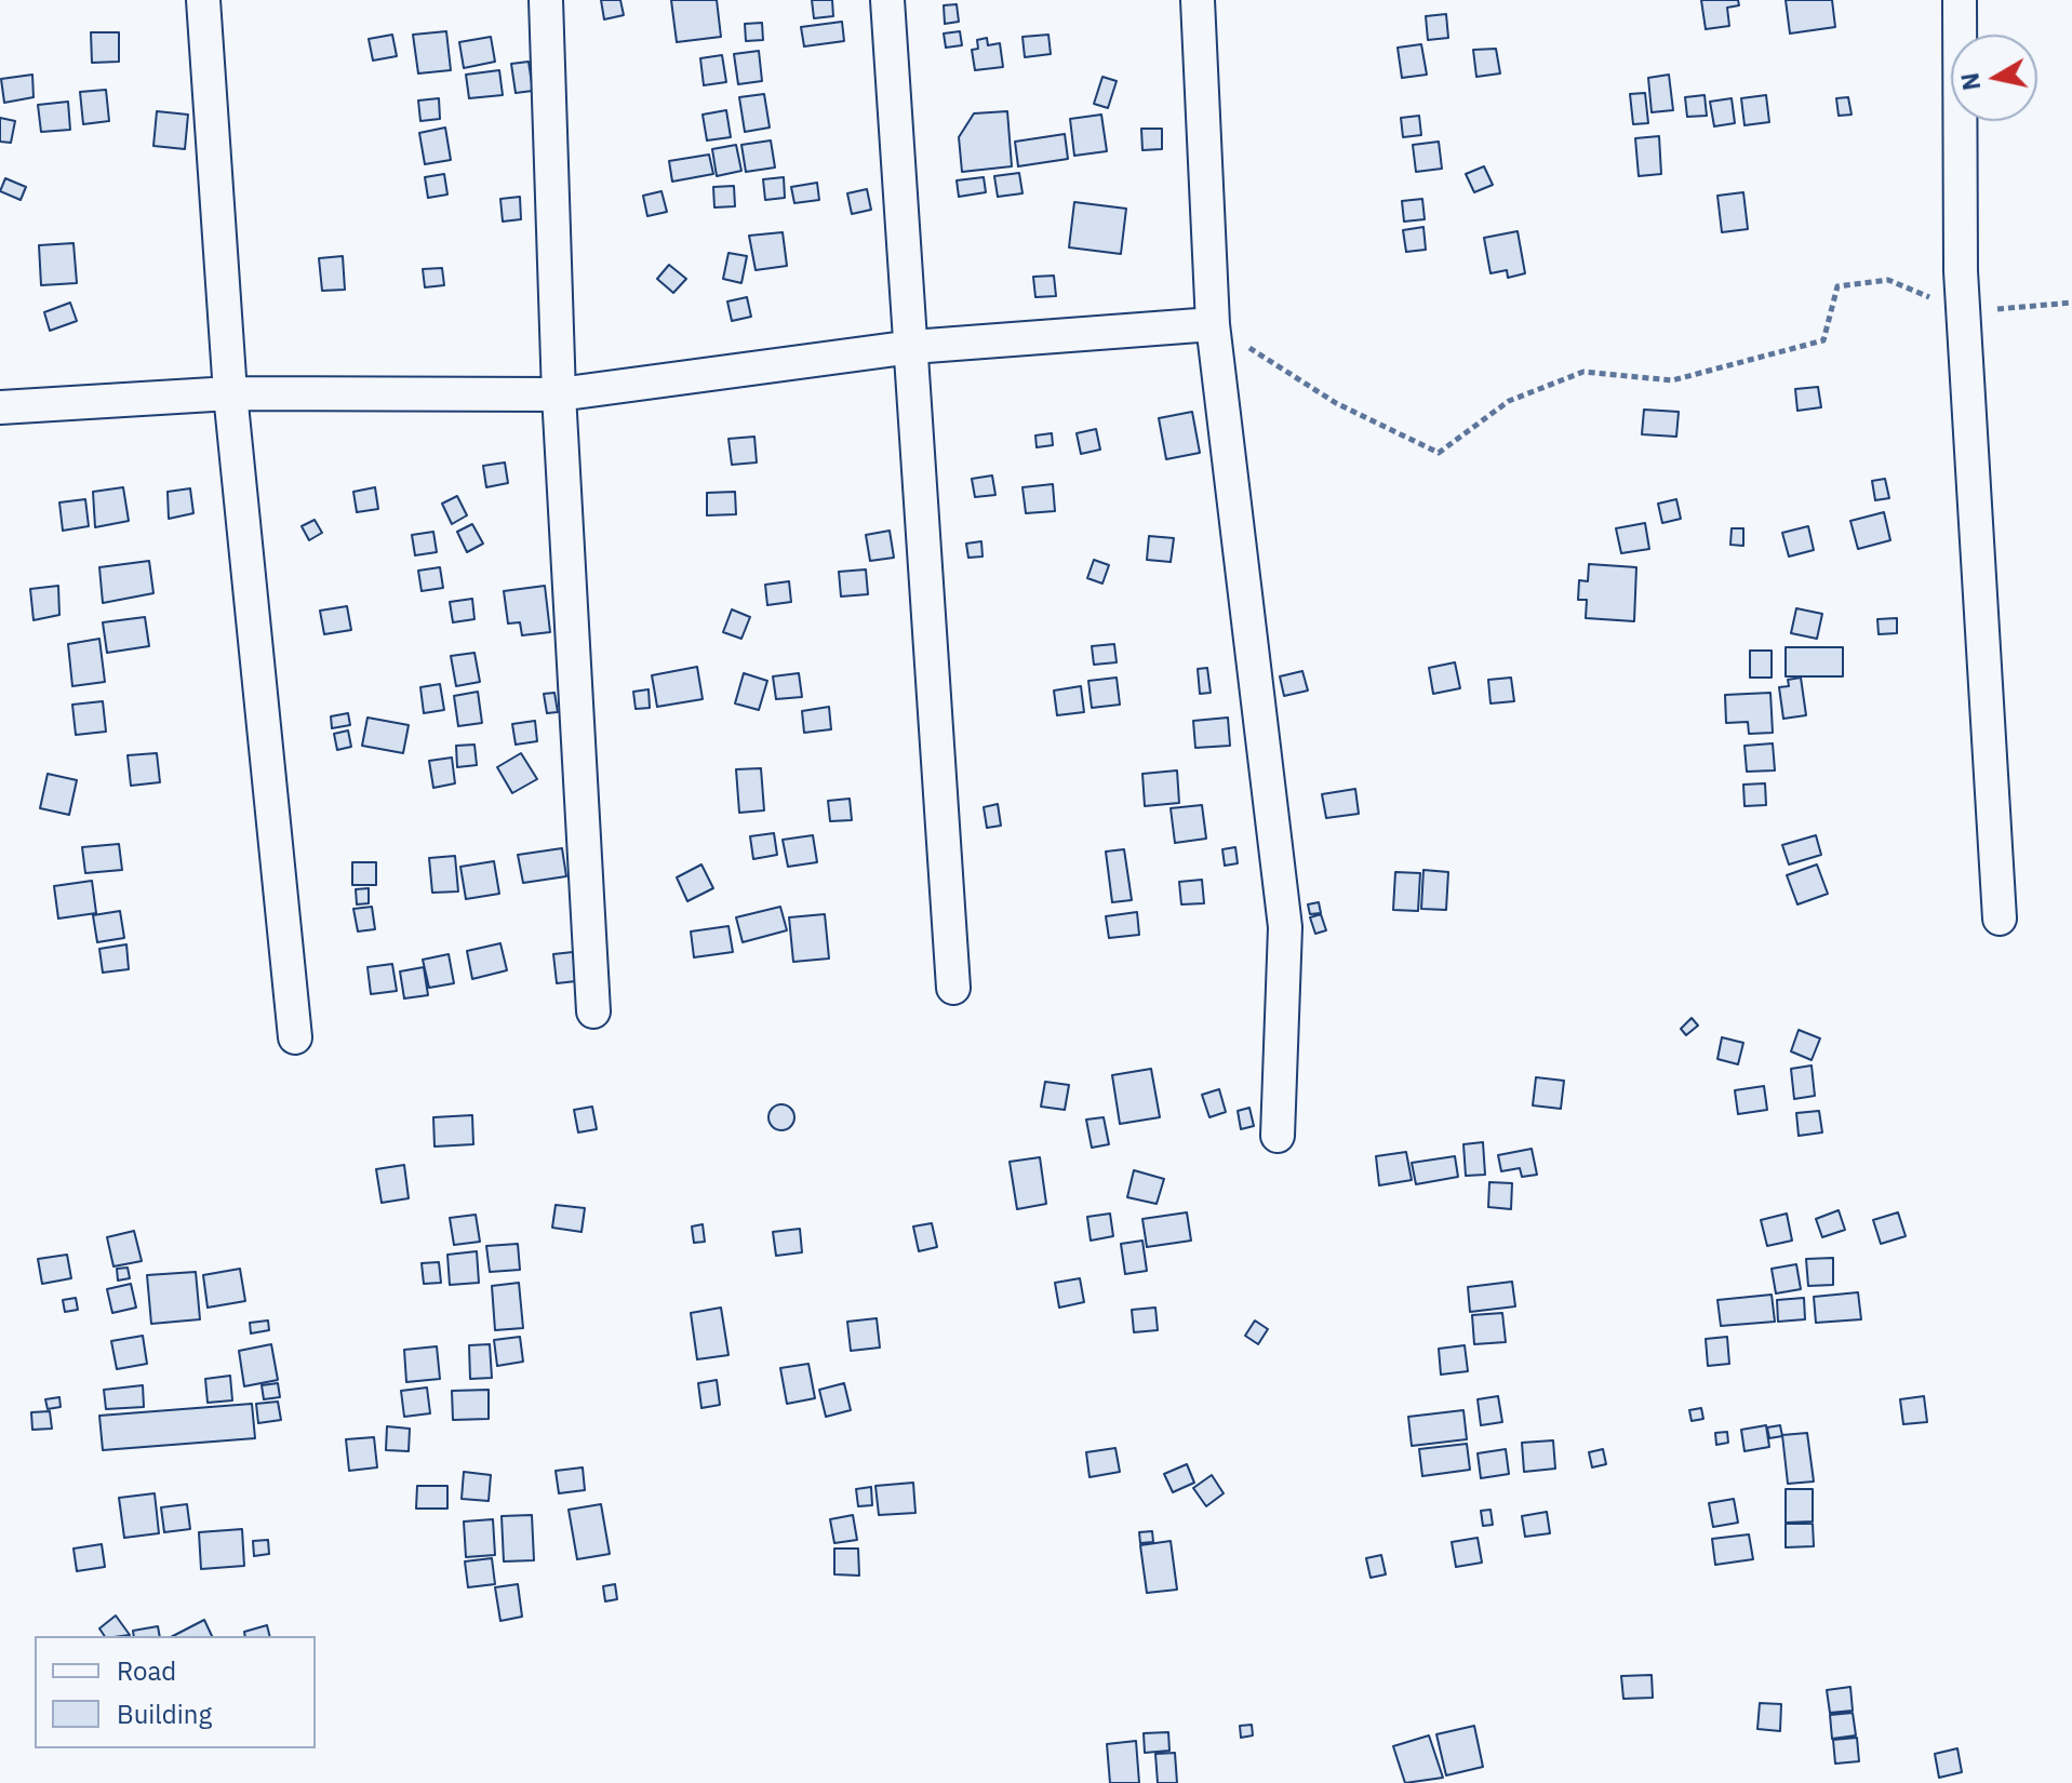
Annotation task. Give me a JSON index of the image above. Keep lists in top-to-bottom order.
{
  "legend": ["Road", "Building"],
  "north": "left"
}
